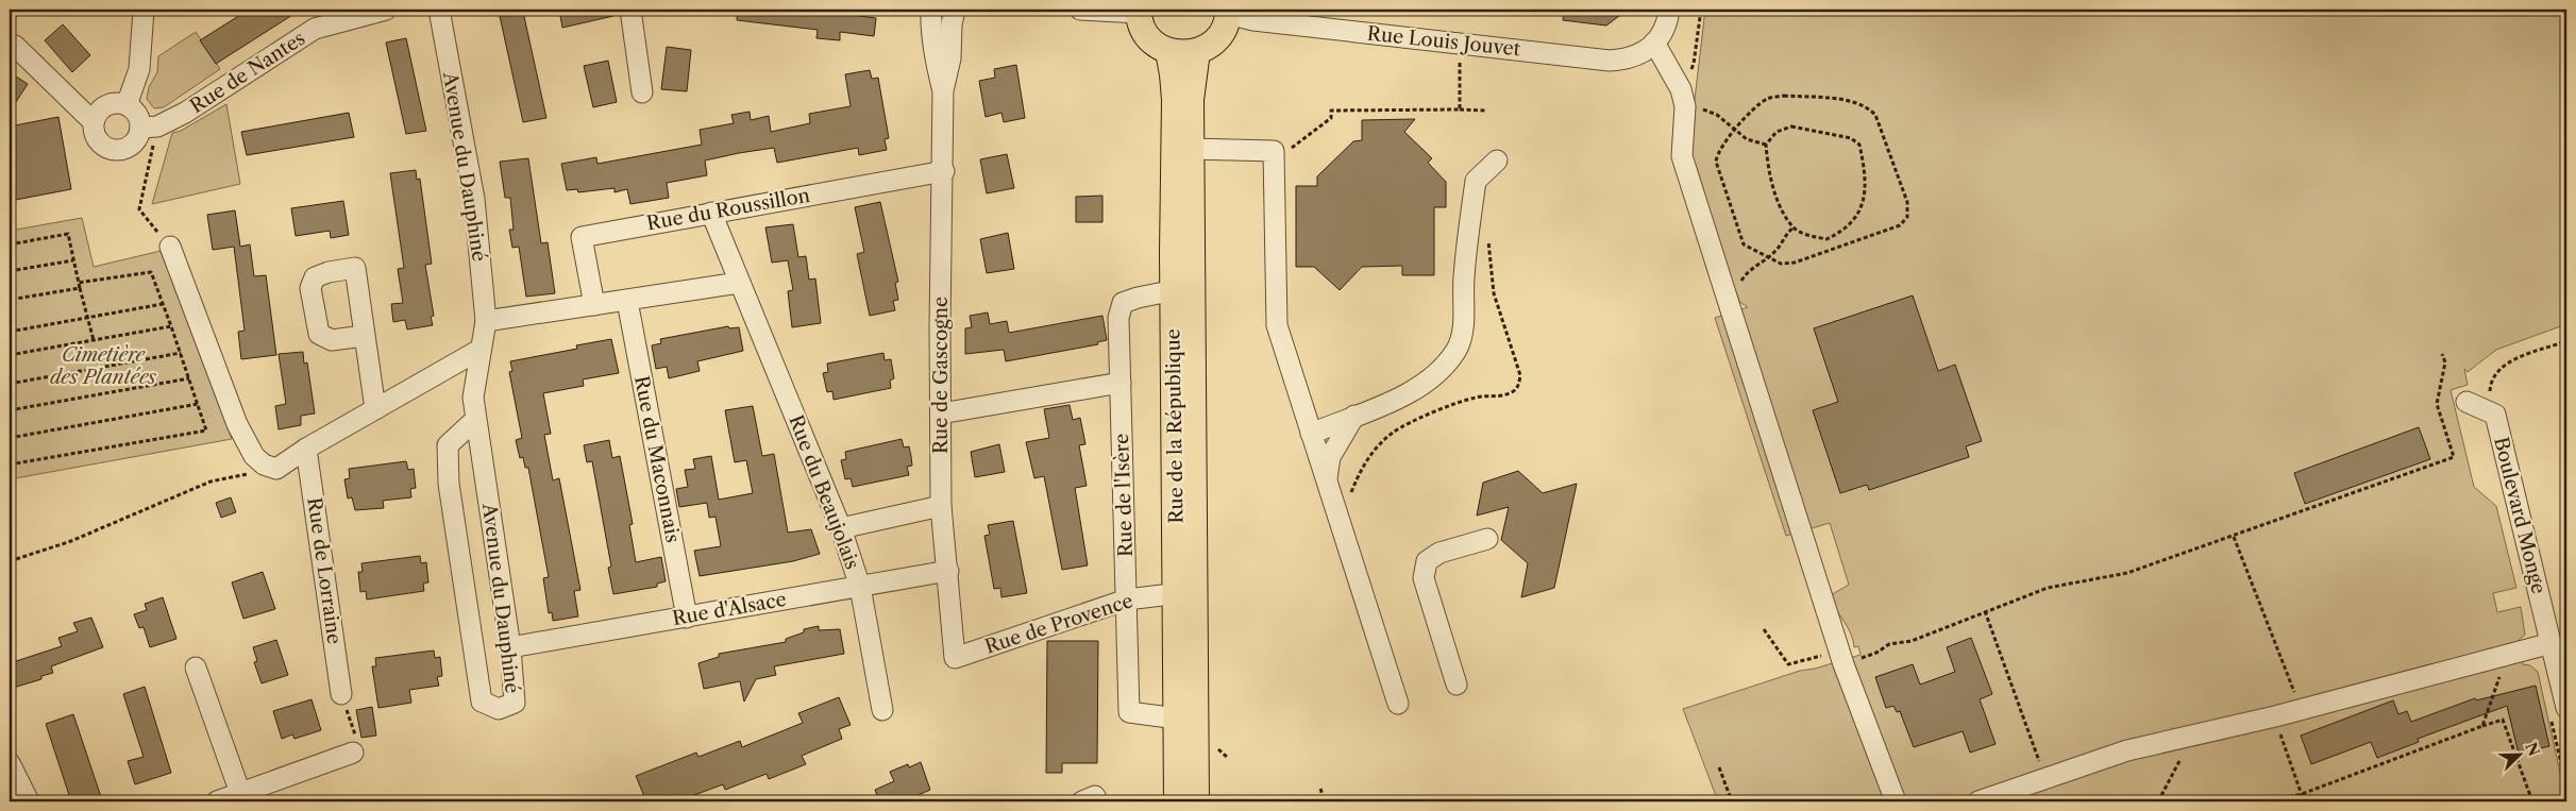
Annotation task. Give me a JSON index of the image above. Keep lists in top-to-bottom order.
{
  "streets": {
    "main road": ["Rue de la République"],
    "street": [
      "Rue Louis Jouvet",
      "Rue de Nantes",
      "Avenue du Dauphiné",
      "Rue du Roussillon",
      "Rue de Gascogne",
      "Rue du Maconnais",
      "Rue du Beaujolais",
      "Rue de l'Isère",
      "Boulevard Monge",
      "Rue de Lorraine",
      "Rue d'Alsace",
      "Rue de Provence"
    ]
  },
  "crossings": [
    ["Avenue du Dauphiné", "Rue d'Alsace"],
    ["Rue du Roussillon", "Rue de Gascogne"],
    ["Rue du Roussillon", "Rue du Beaujolais"],
    ["Rue de Gascogne", "Rue d'Alsace"],
    ["Rue de Gascogne", "Rue de Provence"],
    ["Rue de la République", "Rue de l'Isère"],
    ["Rue de la République", "Rue de Provence"],
    ["Rue du Maconnais", "Rue d'Alsace"],
    ["Rue du Beaujolais", "Rue d'Alsace"],
    ["Rue de l'Isère", "Rue de Provence"]
  ],
  "parks": ["Cimetière des Plantées"],
  "north": "top right"
}
